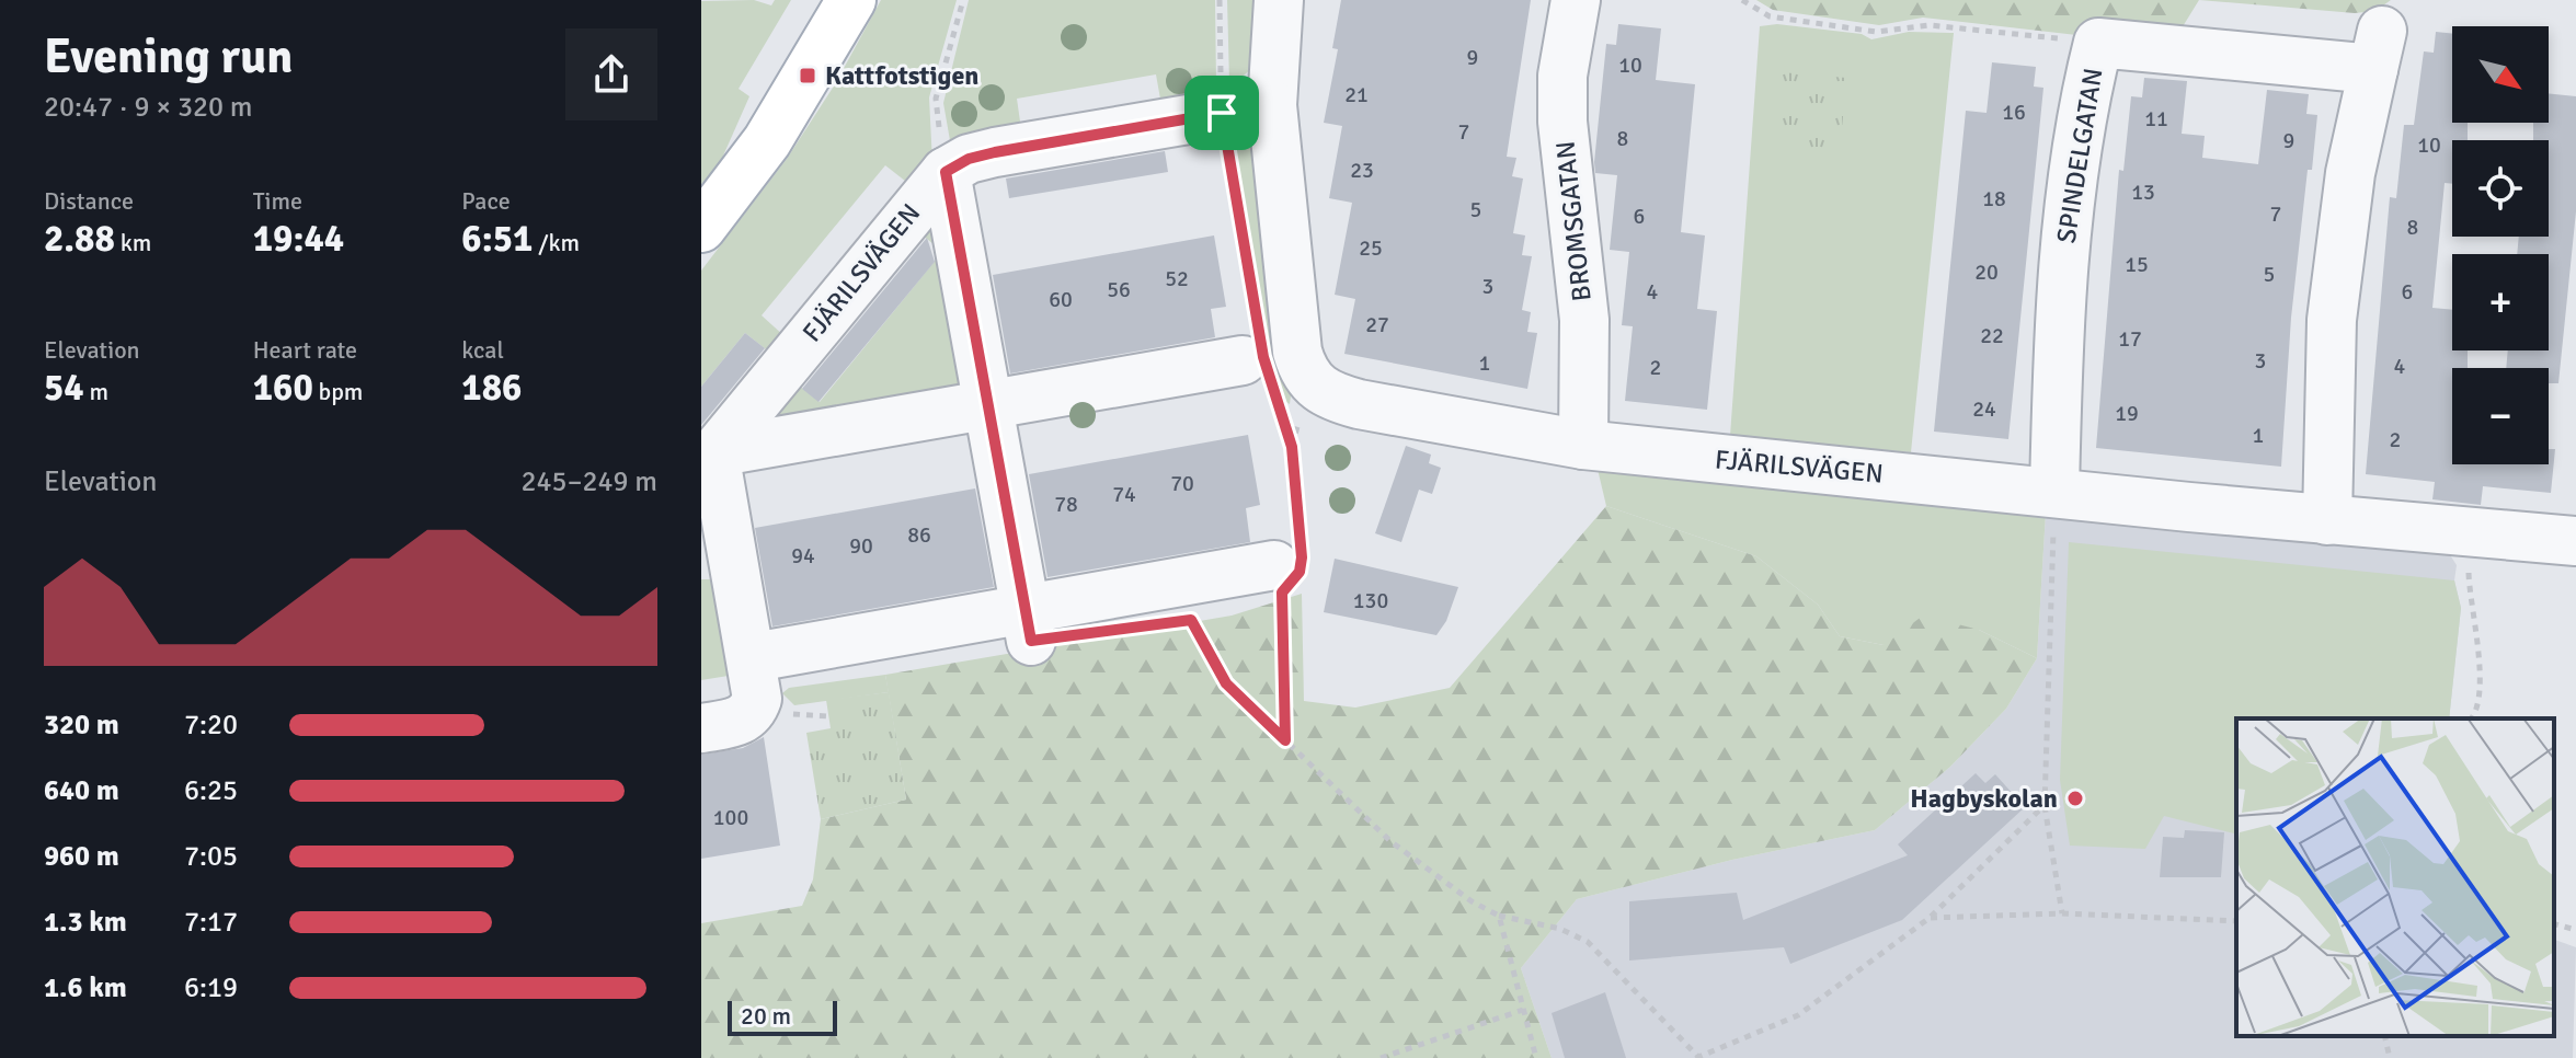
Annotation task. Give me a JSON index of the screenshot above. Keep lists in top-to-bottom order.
{
  "streets": {
    "street": ["SPINDELGATAN", "BROMSGATAN", "FJÄRILSVÄGEN"]
  },
  "crossings": [
    ["SPINDELGATAN", "FJÄRILSVÄGEN"],
    ["BROMSGATAN", "FJÄRILSVÄGEN"]
  ],
  "places": {
    "transit": ["Kattfotstigen"],
    "other": ["Hagbyskolan"]
  },
  "house_numbers": [
    "9",
    "10",
    "21",
    "16",
    "11",
    "7",
    "8",
    "9",
    "10",
    "23",
    "13",
    "18",
    "5",
    "7",
    "6",
    "8",
    "25",
    "15",
    "20",
    "5",
    "52",
    "3",
    "56",
    "4",
    "6",
    "60",
    "27",
    "22",
    "17",
    "3",
    "1",
    "4",
    "2",
    "24",
    "19",
    "1",
    "2",
    "70",
    "74",
    "78",
    "86",
    "90",
    "94",
    "130",
    "100"
  ],
  "scale_bar": "20 m",
  "north": "bottom right",
  "page": {
    "heading": ["Evening run", "20:47 · 9 × 320 m"],
    "map_buttons": ["+", "−"],
    "stats": [
      ["Distance", "2.88 km"],
      ["Time", "19:44"],
      ["Pace", "6:51 /km"],
      ["Elevation", "54 m"],
      ["Heart rate", "160 bpm"],
      ["kcal", "186"]
    ],
    "chart": ["Elevation", "245–249 m"],
    "list": [
      {
        "name": "320 m",
        "note": "7:20"
      },
      {
        "name": "640 m",
        "note": "6:25"
      },
      {
        "name": "960 m",
        "note": "7:05"
      },
      {
        "name": "1.3 km",
        "note": "7:17"
      },
      {
        "name": "1.6 km",
        "note": "6:19"
      }
    ],
    "scale": "20 m"
  }
}
